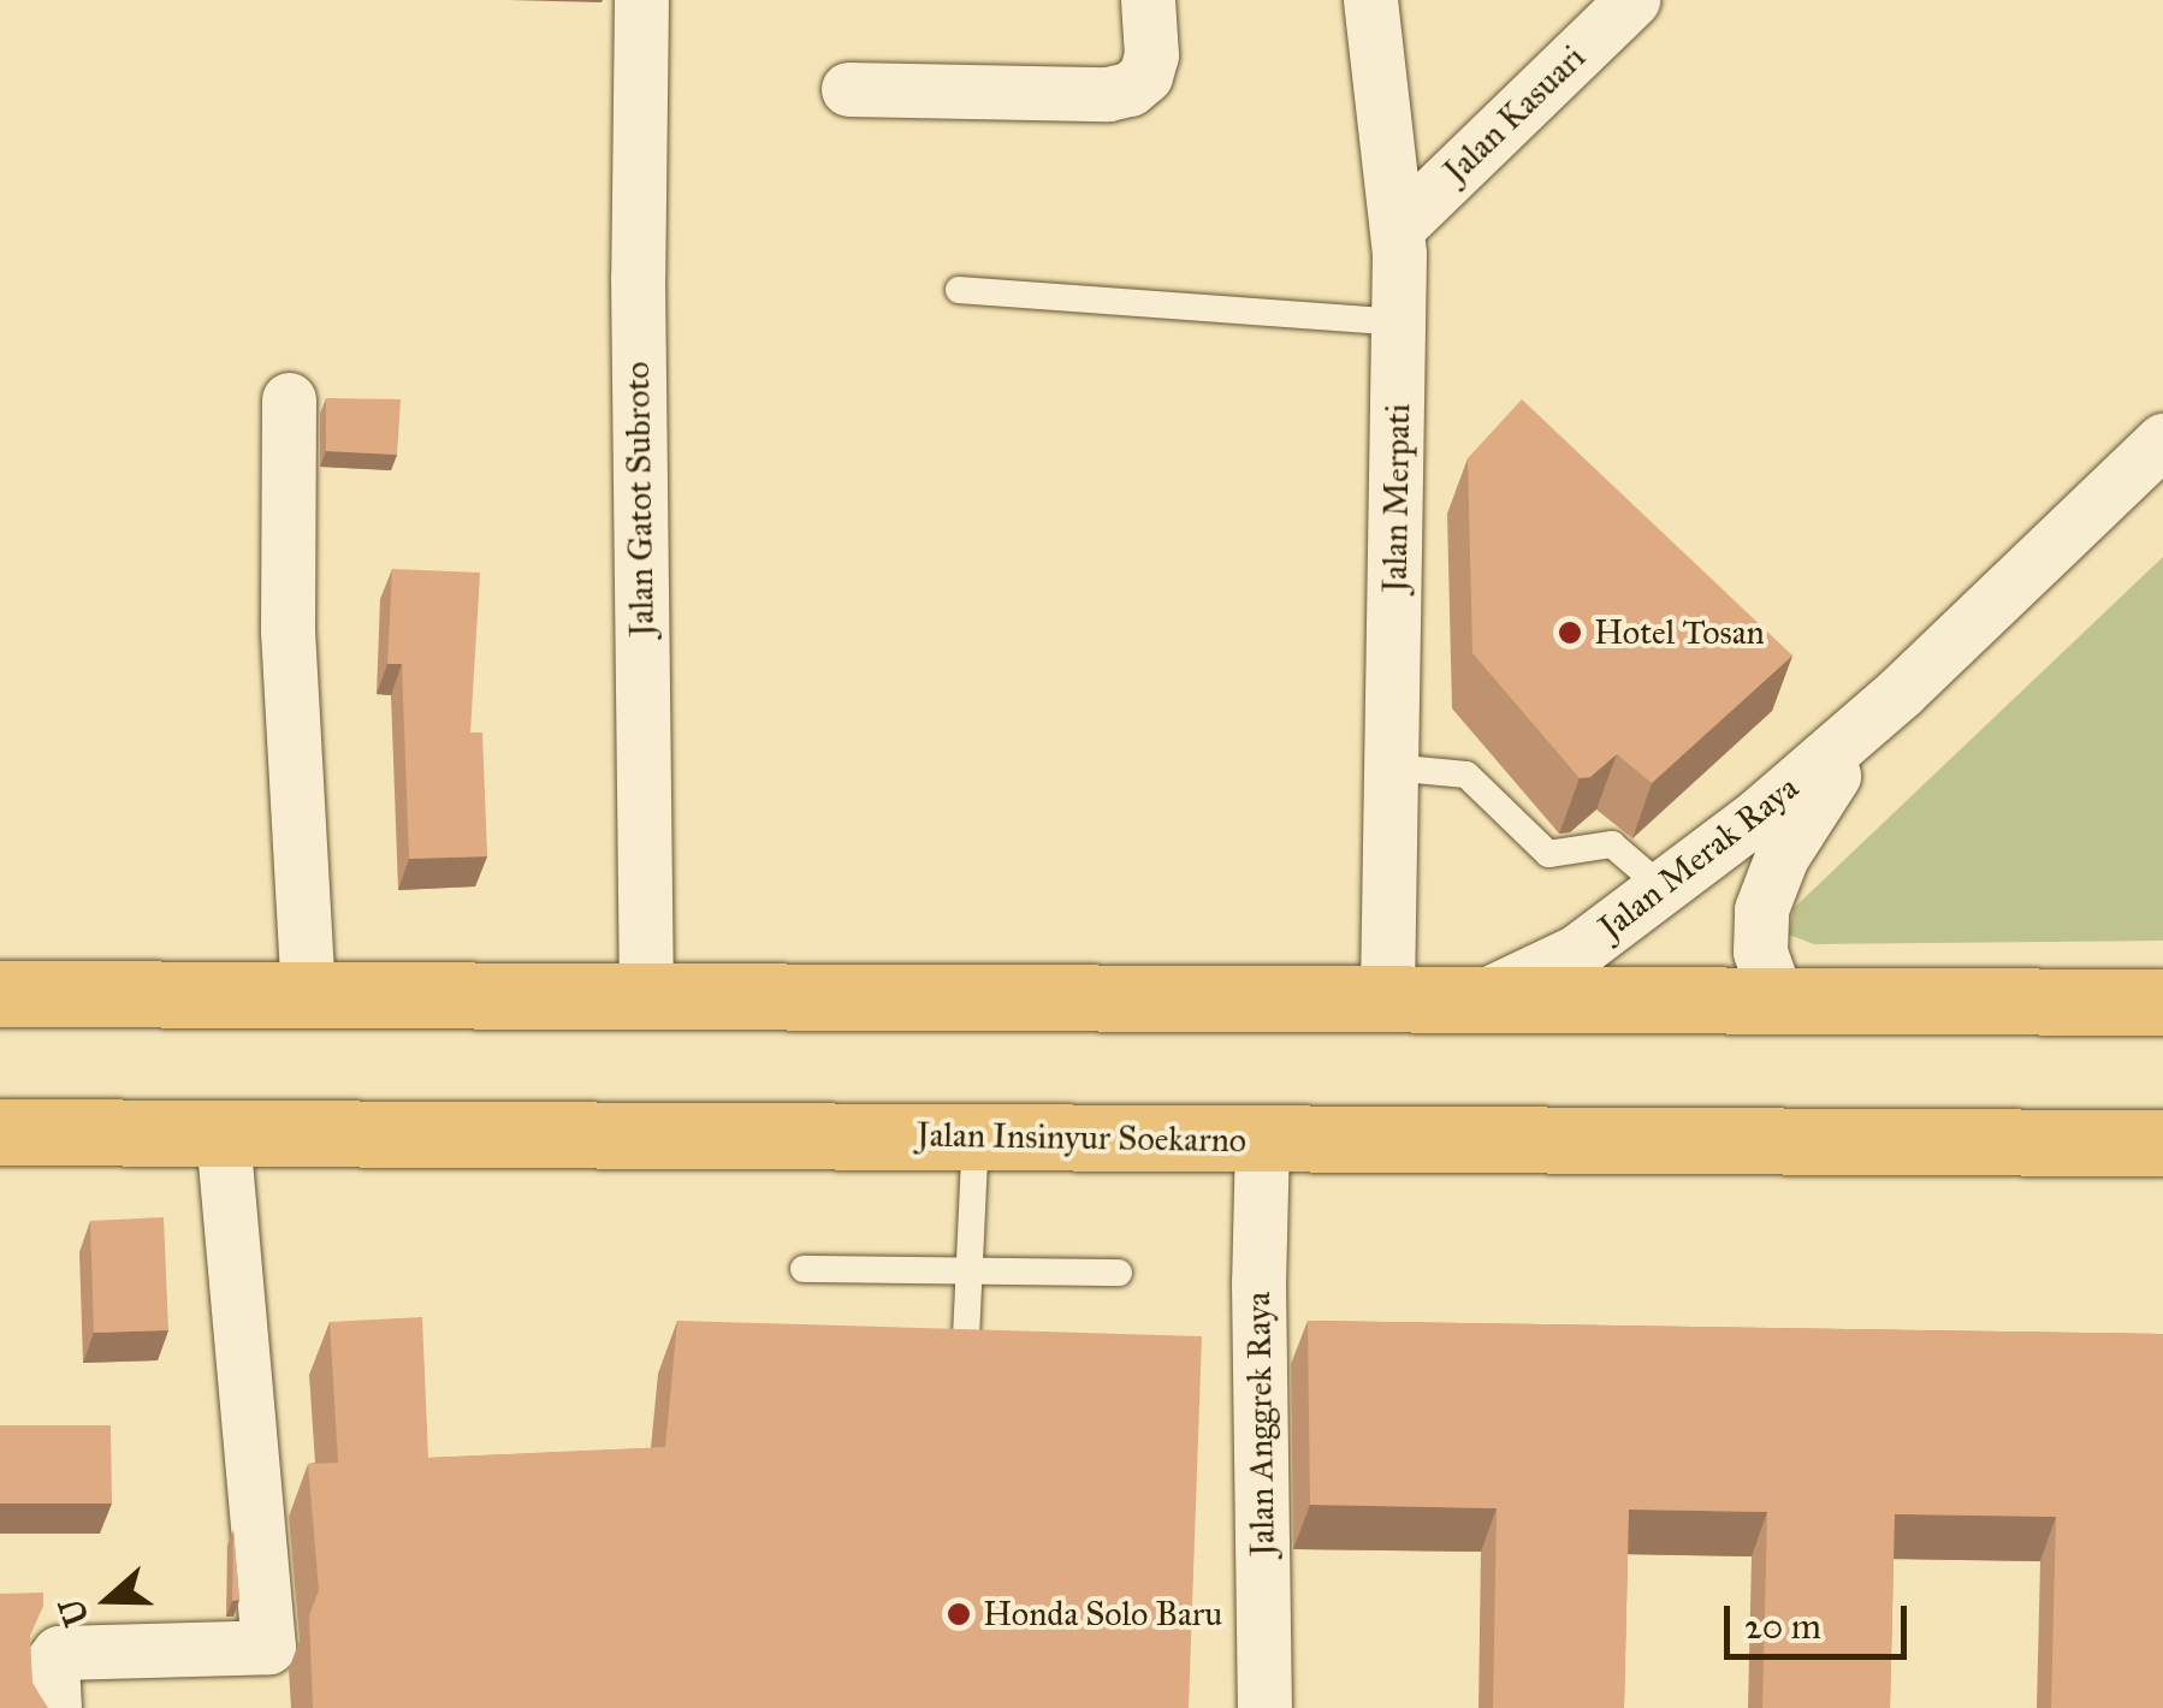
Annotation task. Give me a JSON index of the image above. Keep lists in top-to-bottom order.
{
  "streets": {
    "main road": ["Jalan Insinyur Soekarno"],
    "street": [
      "Jalan Kasuari",
      "Jalan Merpati",
      "Jalan Gatot Subroto",
      "Jalan Merak Raya",
      "Jalan Anggrek Raya"
    ]
  },
  "crossings": [
    ["Jalan Kasuari", "Jalan Merpati"],
    ["Jalan Insinyur Soekarno", "Jalan Anggrek Raya"]
  ],
  "places": ["Hotel Tosan", "Honda Solo Baru"],
  "scale_bar": "20 m",
  "north": "left"
}
